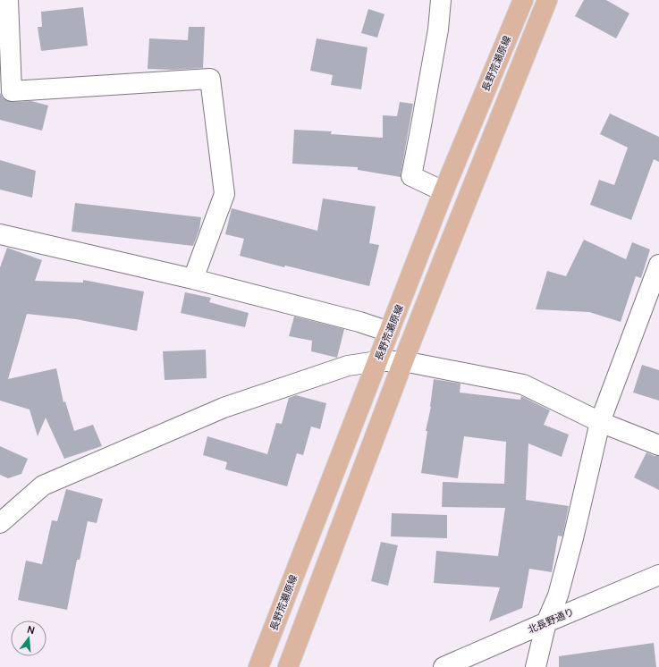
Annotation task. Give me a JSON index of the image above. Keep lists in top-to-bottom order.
{
  "streets": {
    "main road": ["長野荒瀬原線"],
    "street": ["北長野通り"]
  },
  "north": "top"
}
